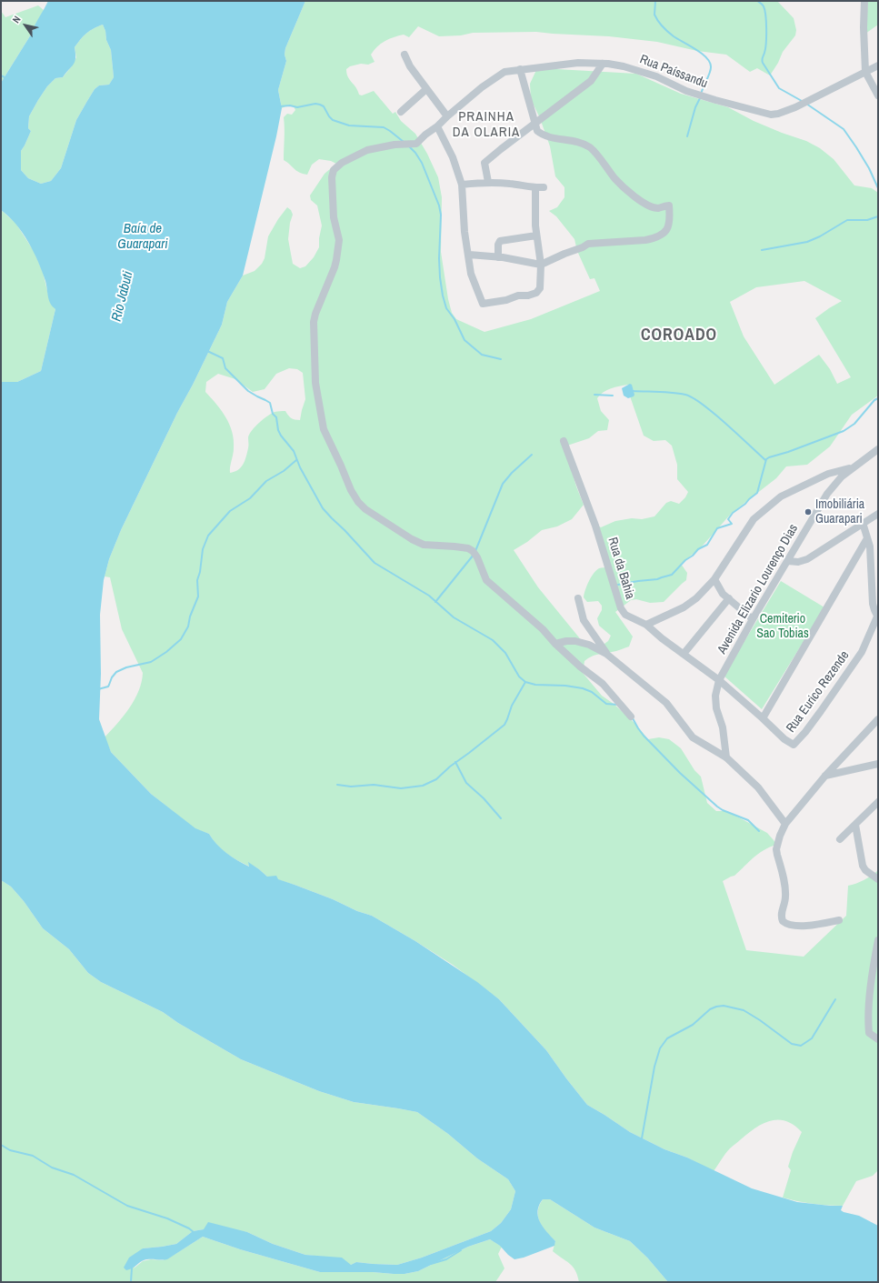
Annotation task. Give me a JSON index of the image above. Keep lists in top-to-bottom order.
{
  "streets": {
    "street": [
      "Rua Paíssandu",
      "Rua da Bahia",
      "Avenida Elizario Lourenço Dias",
      "Rua Eurico Rezende"
    ]
  },
  "crossings": [
    ["Rua da Bahia", "Avenida Elizario Lourenço Dias"],
    ["Rua da Bahia", "Rua Eurico Rezende"]
  ],
  "districts": ["PRAINHA DA OLARIA", "COROADO"],
  "water": ["Baía de Guarapari", "Rio Jabuti"],
  "parks": ["Cemiterio Sao Tobias"],
  "places": ["Imobiliária Guarapari"],
  "north": "top left"
}
